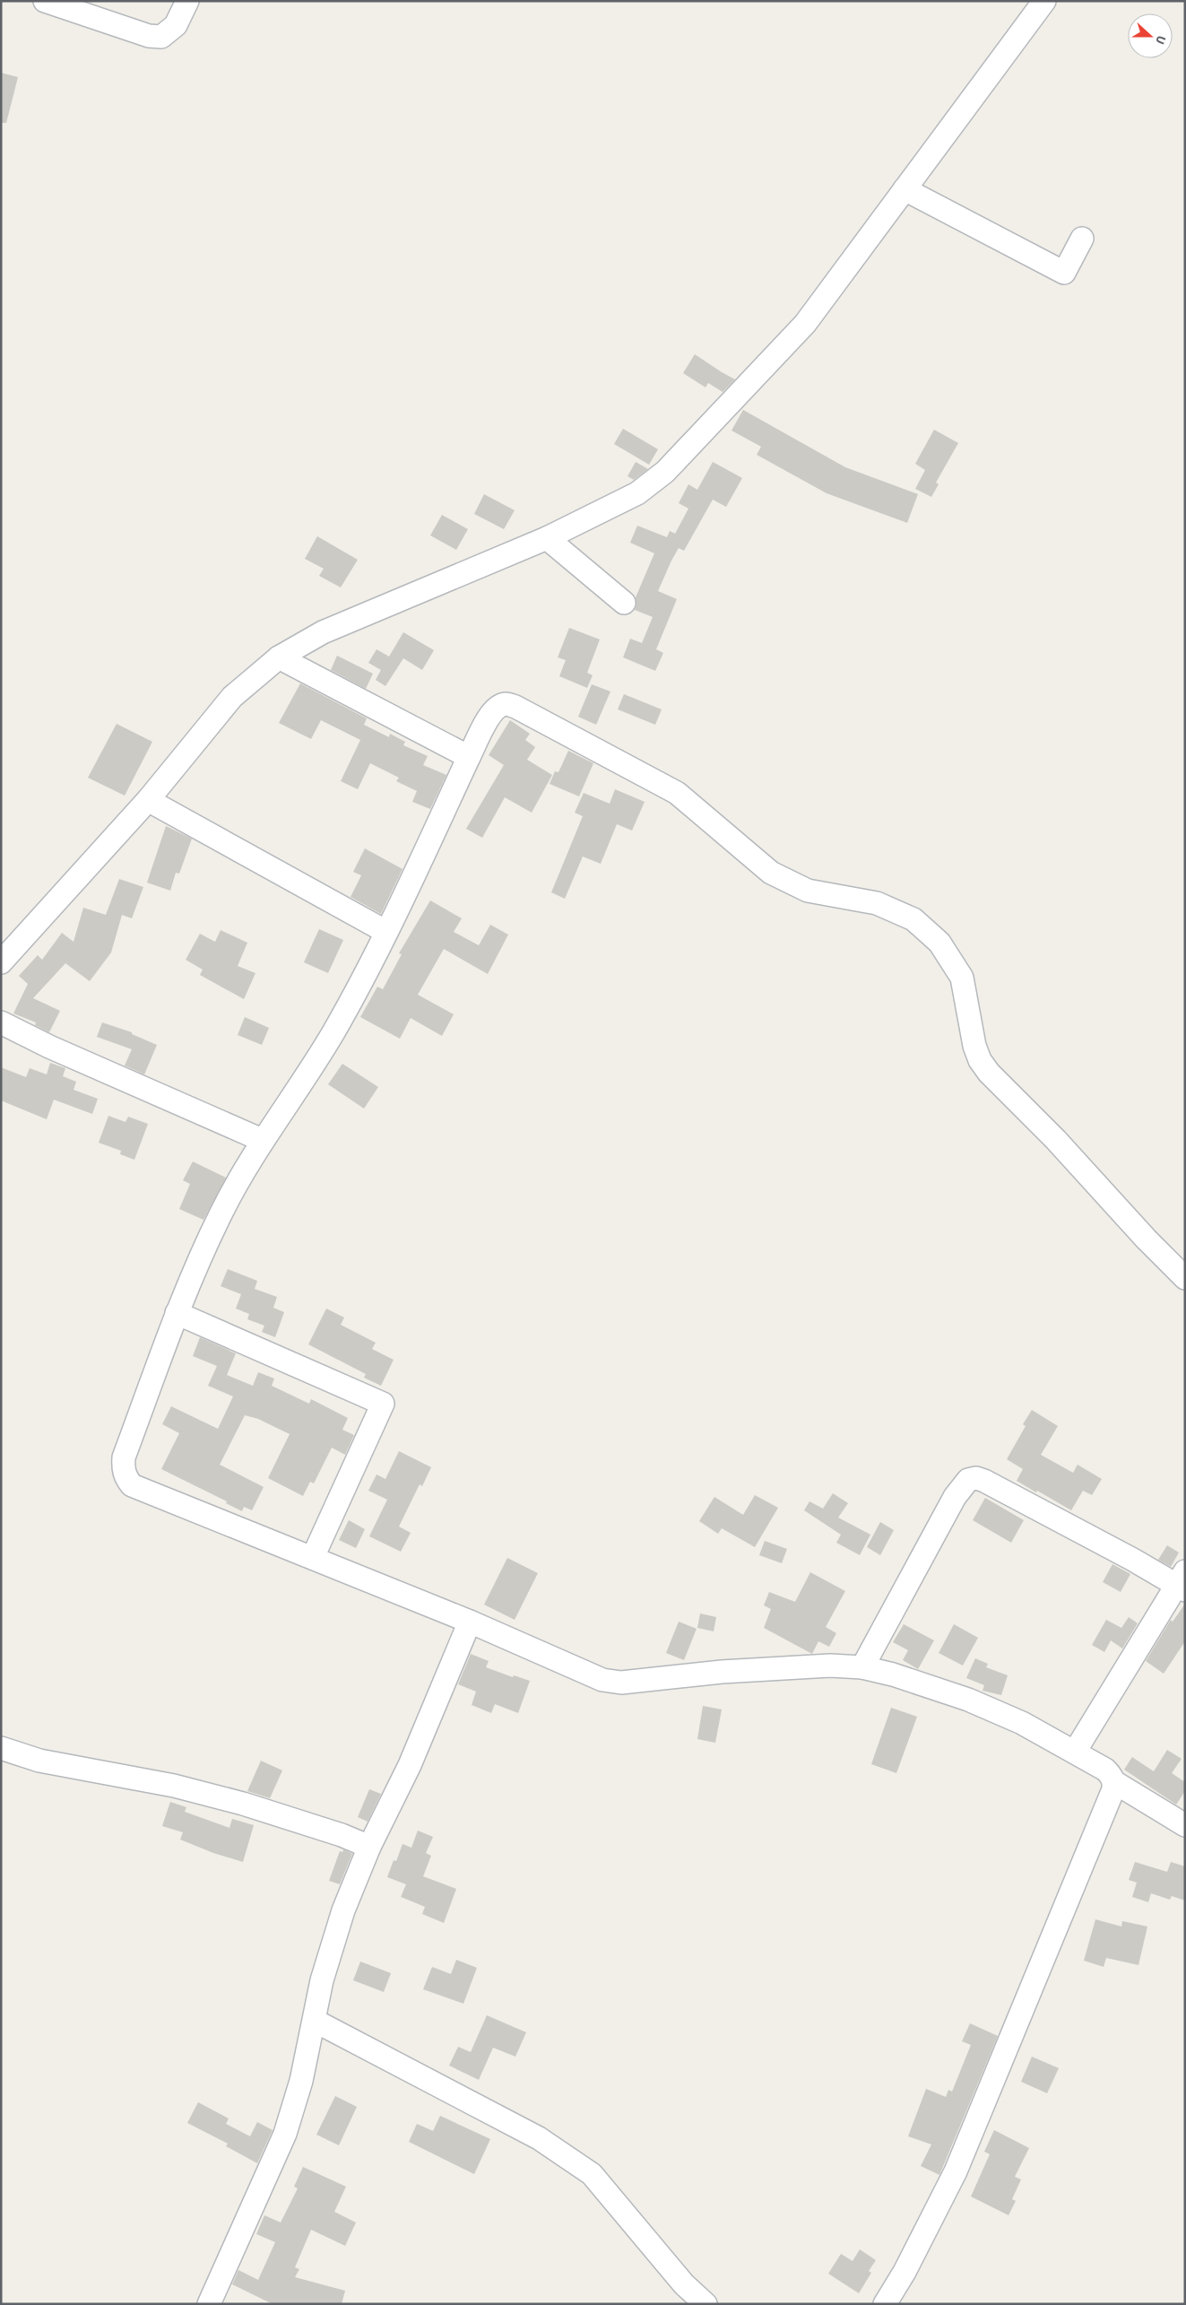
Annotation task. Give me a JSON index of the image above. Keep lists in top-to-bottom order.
{
  "north": "right"
}
